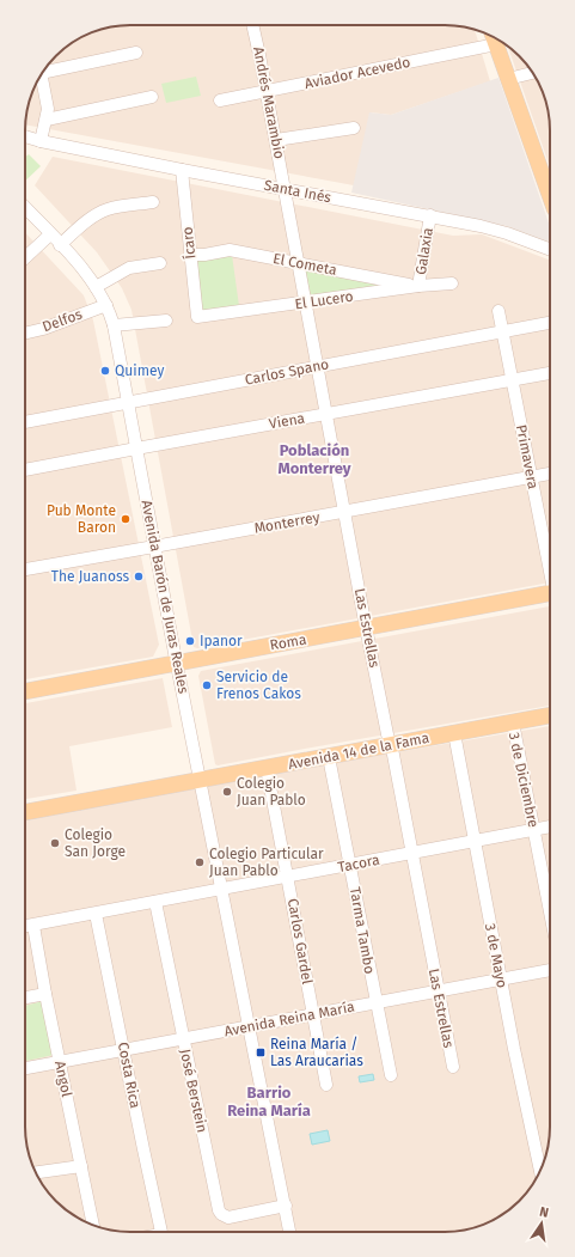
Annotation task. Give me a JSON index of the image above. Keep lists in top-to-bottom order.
{
  "streets": {
    "main road": ["Roma", "Avenida 14 de la Fama"],
    "street": [
      "Aviador Acevedo",
      "Andrés Marambio",
      "Santa Inés",
      "Ícaro",
      "Galaxia",
      "El Cometa",
      "El Lucero",
      "Delfos",
      "Carlos Spano",
      "Viena",
      "Primavera",
      "Monterrey",
      "Avenida Barón de Juras Reales",
      "Las Estrellas",
      "3 de Diciembre",
      "Tacora",
      "Tarma Tambo",
      "Carlos Gardel",
      "3 de Mayo",
      "Avenida Reina María",
      "Costa Rica",
      "Angol",
      "José Berstein"
    ]
  },
  "crossings": [
    ["Aviador Acevedo", "Andrés Marambio"],
    ["Andrés Marambio", "Santa Inés"],
    ["Andrés Marambio", "Las Estrellas"],
    ["Santa Inés", "Ícaro"],
    ["Santa Inés", "Galaxia"],
    ["Santa Inés", "Las Estrellas"],
    ["Ícaro", "El Cometa"],
    ["Ícaro", "El Lucero"],
    ["Galaxia", "El Cometa"],
    ["Galaxia", "El Lucero"],
    ["El Cometa", "El Lucero"],
    ["El Cometa", "Las Estrellas"],
    ["El Lucero", "Las Estrellas"],
    ["Delfos", "Avenida Barón de Juras Reales"],
    ["Carlos Spano", "Primavera"],
    ["Carlos Spano", "Avenida Barón de Juras Reales"],
    ["Carlos Spano", "Las Estrellas"],
    ["Viena", "Primavera"],
    ["Viena", "Avenida Barón de Juras Reales"],
    ["Viena", "Las Estrellas"],
    ["Primavera", "Monterrey"],
    ["Monterrey", "Avenida Barón de Juras Reales"],
    ["Monterrey", "Las Estrellas"],
    ["Avenida Barón de Juras Reales", "Roma"],
    ["Avenida Barón de Juras Reales", "Avenida 14 de la Fama"],
    ["Avenida Barón de Juras Reales", "Tacora"],
    ["Avenida Barón de Juras Reales", "Avenida Reina María"],
    ["Avenida Barón de Juras Reales", "José Berstein"],
    ["Las Estrellas", "Roma"],
    ["Las Estrellas", "Avenida 14 de la Fama"],
    ["Las Estrellas", "Tacora"],
    ["Las Estrellas", "Avenida Reina María"],
    ["Avenida 14 de la Fama", "3 de Diciembre"],
    ["Avenida 14 de la Fama", "Tarma Tambo"],
    ["Avenida 14 de la Fama", "Carlos Gardel"],
    ["Avenida 14 de la Fama", "3 de Mayo"],
    ["3 de Diciembre", "Tacora"],
    ["Tacora", "Tarma Tambo"],
    ["Tacora", "Carlos Gardel"],
    ["Tacora", "3 de Mayo"],
    ["Tacora", "Costa Rica"],
    ["Tacora", "Angol"],
    ["Tacora", "José Berstein"],
    ["Tarma Tambo", "Avenida Reina María"],
    ["Carlos Gardel", "Avenida Reina María"],
    ["3 de Mayo", "Avenida Reina María"],
    ["Avenida Reina María", "Costa Rica"],
    ["Avenida Reina María", "Angol"],
    ["Avenida Reina María", "José Berstein"]
  ],
  "districts": ["Población Monterrey", "Barrio Reina María"],
  "places": {
    "other": [
      "Quimey",
      "Pub Monte Baron",
      "The Juanoss",
      "Ipanor",
      "Servicio de Frenos Cakos",
      "Colegio Juan Pablo",
      "Colegio San Jorge",
      "Colegio Particular Juan Pablo"
    ],
    "transit": ["Reina María / Las Araucarias"]
  },
  "north": "top"
}
